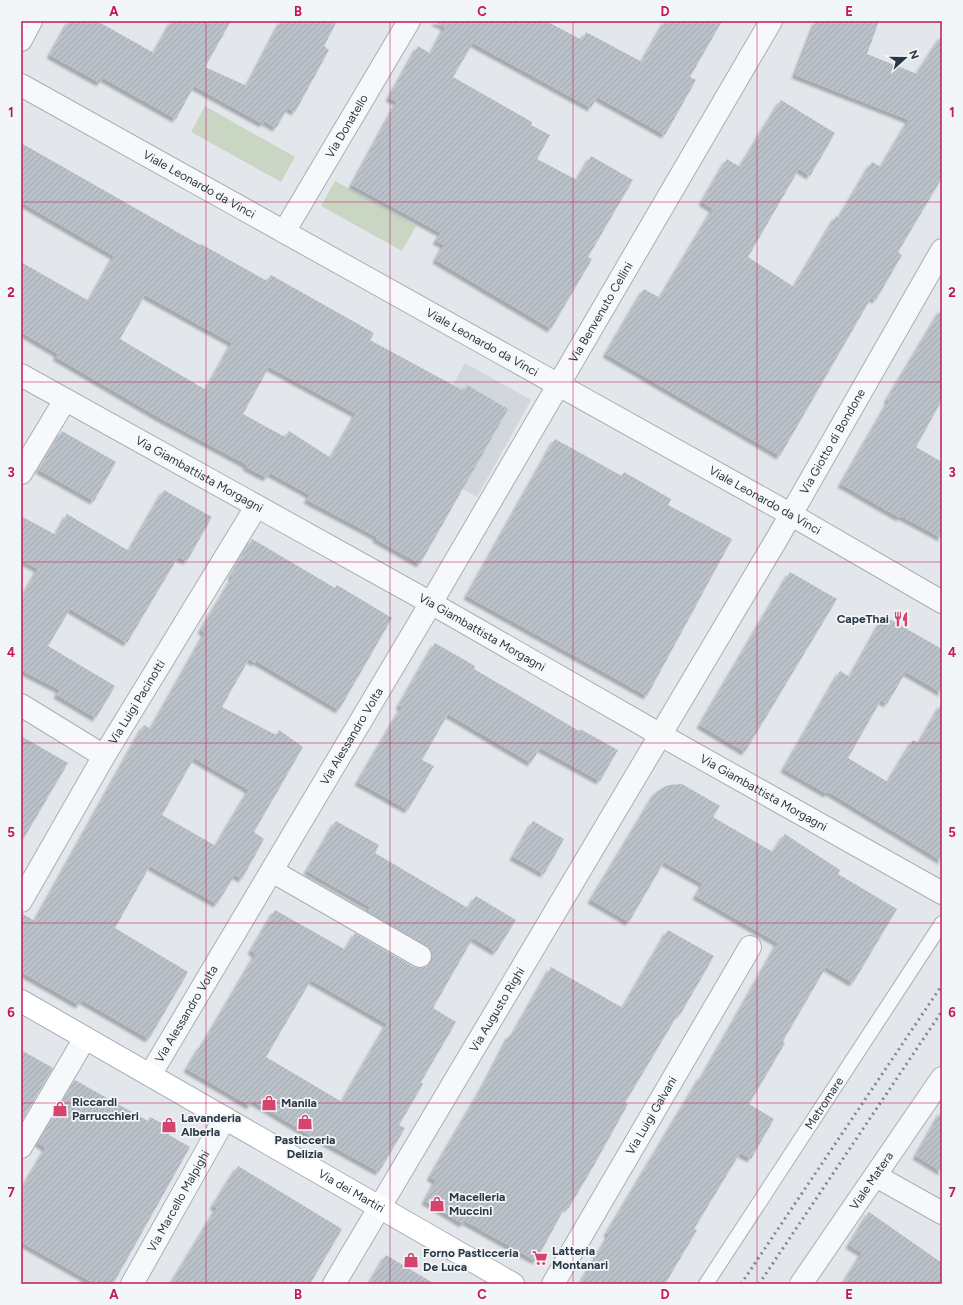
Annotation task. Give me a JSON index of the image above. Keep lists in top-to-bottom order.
{
  "streets": {
    "street": [
      "Via Donatello",
      "Viale Leonardo da Vinci",
      "Via Benvenuto Cellini",
      "Via Giotto di Bondone",
      "Via Giambattista Morgagni",
      "Via Luigi Pacinotti",
      "Via Alessandro Volta",
      "Via Augusto Righi",
      "Via Luigi Galvani",
      "Viale Matera",
      "Via dei Martiri",
      "Via Marcello Malpighi"
    ],
    "lane": ["Metromare"]
  },
  "crossings": [
    ["Via Donatello", "Viale Leonardo da Vinci"],
    ["Viale Leonardo da Vinci", "Via Benvenuto Cellini"],
    ["Viale Leonardo da Vinci", "Via Giotto di Bondone"],
    ["Via Benvenuto Cellini", "Via Giambattista Morgagni"],
    ["Via Benvenuto Cellini", "Via Alessandro Volta"],
    ["Via Giotto di Bondone", "Via Giambattista Morgagni"],
    ["Via Giotto di Bondone", "Via Augusto Righi"],
    ["Via Giambattista Morgagni", "Via Luigi Pacinotti"],
    ["Via Giambattista Morgagni", "Via Alessandro Volta"],
    ["Via Giambattista Morgagni", "Via Augusto Righi"],
    ["Via Alessandro Volta", "Via dei Martiri"],
    ["Via Augusto Righi", "Via dei Martiri"],
    ["Via dei Martiri", "Via Marcello Malpighi"]
  ],
  "places": {
    "restaurant": ["CapeThai"],
    "shop": [
      "Manila",
      "Riccardi Parrucchieri",
      "Pasticceria Delizia",
      "Lavanderia Alberla",
      "Macelleria Muccini",
      "Forno Pasticceria De Luca"
    ],
    "supermarket": ["Latteria Montanari"]
  },
  "north": "right",
  "grid": {
    "columns": [
      "A",
      "B",
      "C",
      "D",
      "E"
    ],
    "rows": [
      "1",
      "2",
      "3",
      "4",
      "5",
      "6",
      "7"
    ]
  }
}
